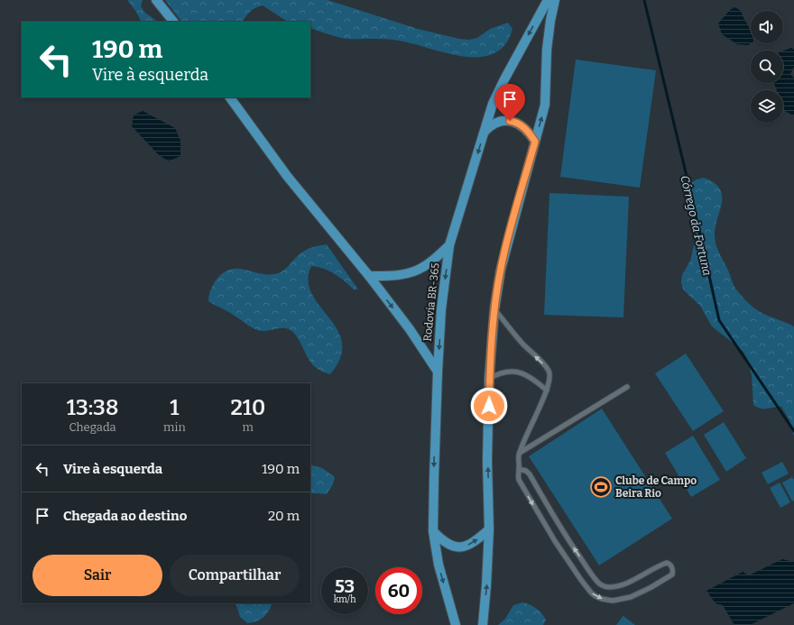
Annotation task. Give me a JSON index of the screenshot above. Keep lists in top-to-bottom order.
{
  "streets": {
    "main road": ["Rodovia BR-365"]
  },
  "water": ["Córrego da Fortuna"],
  "places": {
    "sports": ["Clube de Campo Beira Rio"]
  },
  "page": {
    "turn": ["190 m", "Vire à esquerda"],
    "eta": [
      "13:38",
      "Chegada",
      "1",
      "min",
      "210",
      "m"
    ],
    "list": [
      {
        "name": "Vire à esquerda",
        "value": "190 m"
      },
      {
        "name": "Chegada ao destino",
        "value": "20 m"
      }
    ],
    "buttons": ["Sair", "Compartilhar"],
    "speed": "53 km/h",
    "limit": "60"
  }
}
